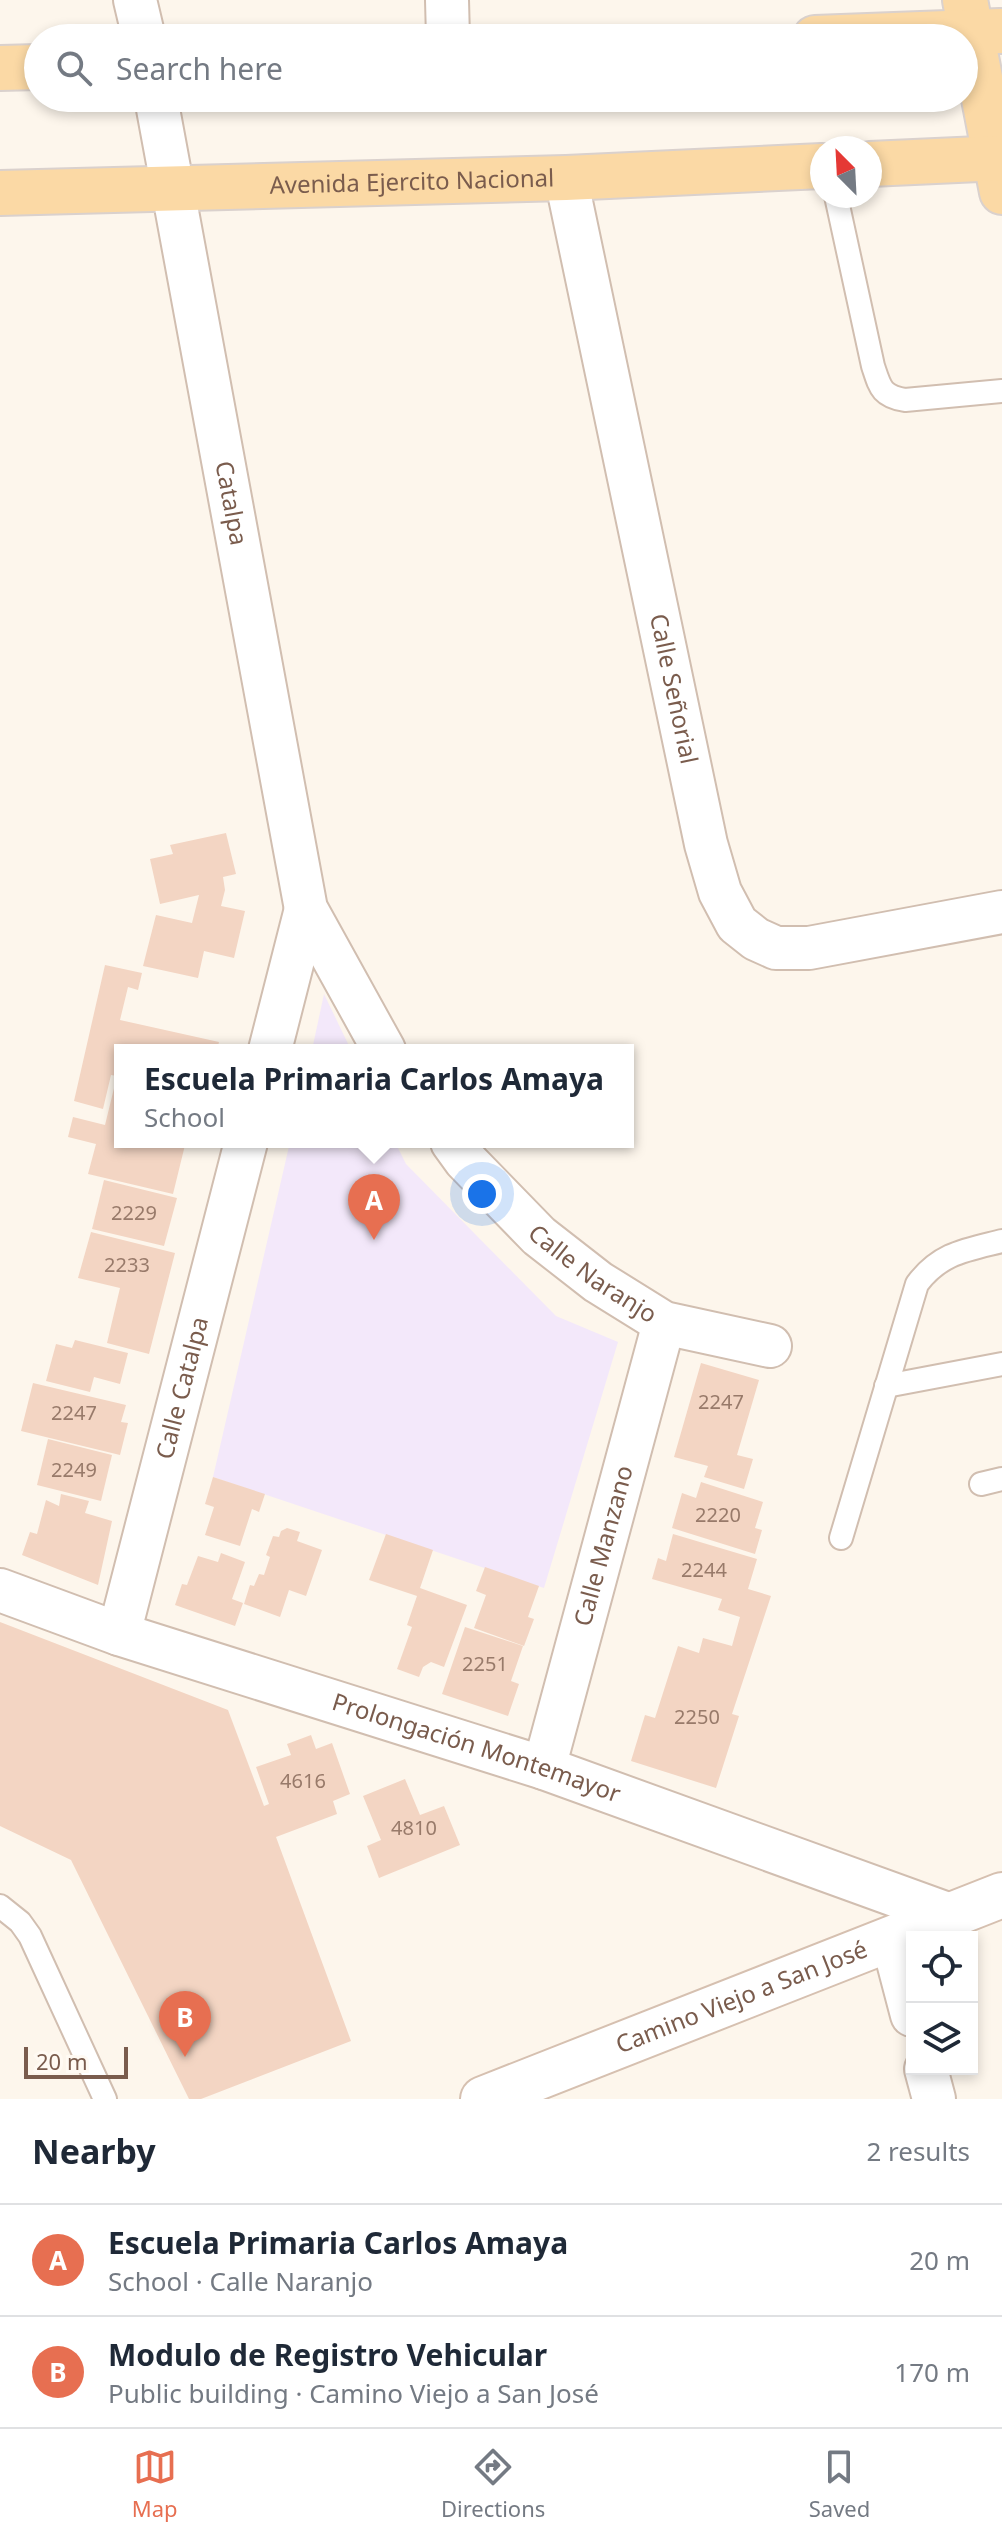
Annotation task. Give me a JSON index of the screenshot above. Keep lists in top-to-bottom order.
{
  "streets": {
    "main road": ["Avenida Ejercito Nacional"],
    "street": [
      "Catalpa",
      "Calle Señorial",
      "Calle Naranjo",
      "Calle Catalpa",
      "Calle Manzano",
      "Prolongación Montemayor",
      "Camino Viejo a San José"
    ]
  },
  "crossings": [
    ["Avenida Ejercito Nacional", "Catalpa"],
    ["Avenida Ejercito Nacional", "Calle Señorial"],
    ["Calle Naranjo", "Calle Manzano"],
    ["Calle Catalpa", "Prolongación Montemayor"],
    ["Calle Manzano", "Prolongación Montemayor"],
    ["Prolongación Montemayor", "Camino Viejo a San José"]
  ],
  "house_numbers": [
    "2229",
    "2233",
    "2247",
    "2247",
    "2249",
    "2220",
    "2244",
    "2251",
    "2250",
    "4616",
    "4810"
  ],
  "scale_bar": "20 m",
  "north": "top left",
  "page": {
    "search": "Search here",
    "popup": ["Escuela Primaria Carlos Amaya", "School"],
    "pins": ["A", "B"],
    "scale": "20 m",
    "heading": ["Nearby", "2 results"],
    "list": [
      {
        "mark": "A",
        "name": "Escuela Primaria Carlos Amaya",
        "note": "School · Calle Naranjo",
        "value": "20 m"
      },
      {
        "mark": "B",
        "name": "Modulo de Registro Vehicular",
        "note": "Public building · Camino Viejo a San José",
        "value": "170 m"
      }
    ],
    "nav": ["Map", "Directions", "Saved"]
  }
}
